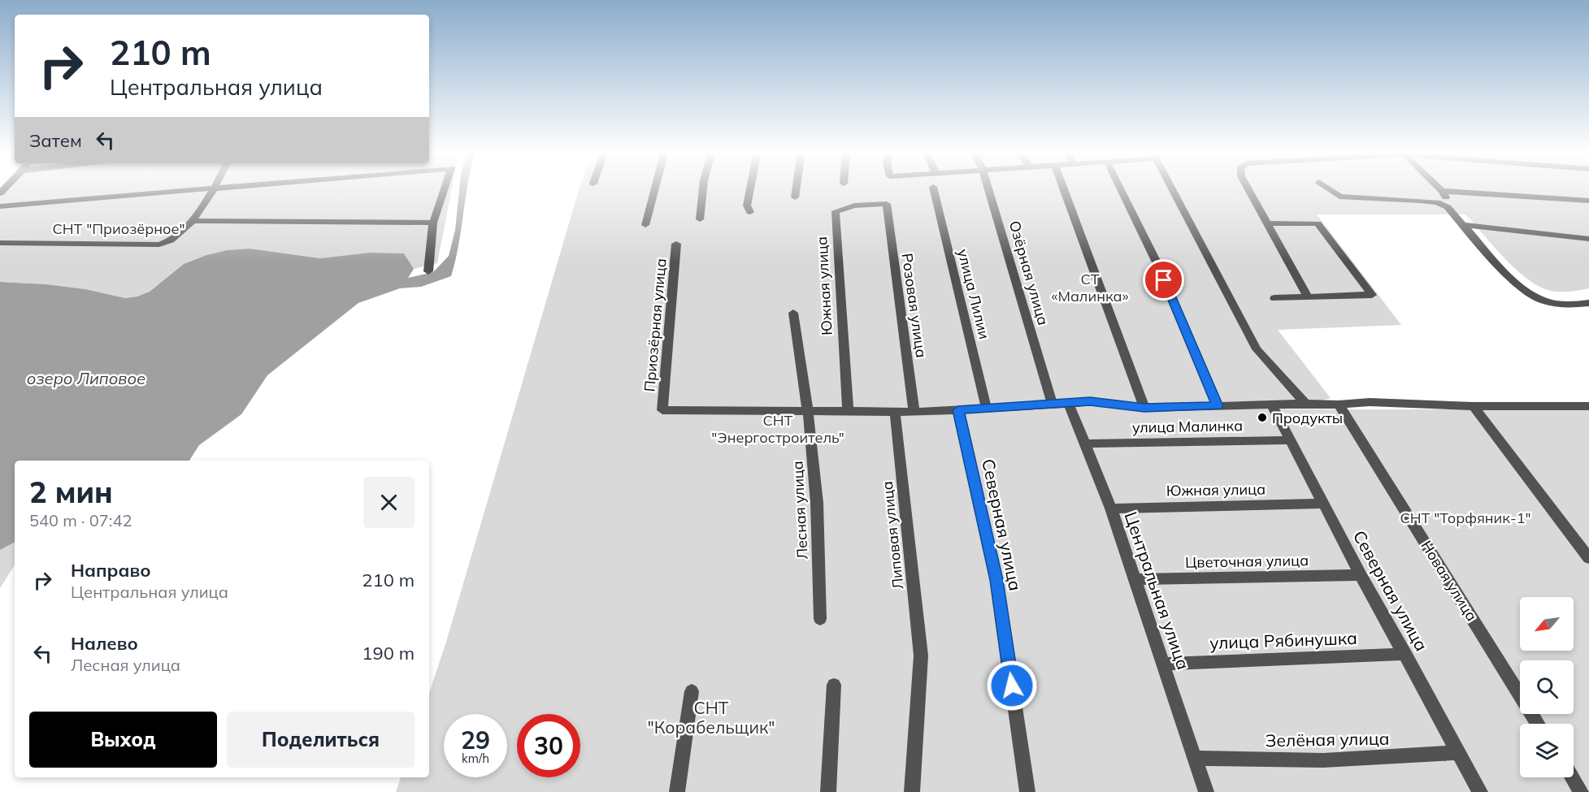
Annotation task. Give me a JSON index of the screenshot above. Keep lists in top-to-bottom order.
{
  "streets": {
    "street": [
      "Озёрная улица",
      "Южная улица",
      "улица Лилии",
      "Розовая улица",
      "Приозёрная улица",
      "улица Малинка",
      "Лесная улица",
      "Северная улица",
      "Липовая улица",
      "Цветочная улица",
      "Новая улица",
      "Центральная улица",
      "улица Рябинушка",
      "Зелёная улица"
    ]
  },
  "crossings": [
    ["Южная улица", "Розовая улица"],
    ["Южная улица", "Северная улица"],
    ["Южная улица", "Центральная улица"],
    ["Приозёрная улица", "Лесная улица"],
    ["улица Малинка", "Северная улица"],
    ["улица Малинка", "Центральная улица"],
    ["Северная улица", "Цветочная улица"],
    ["Северная улица", "улица Рябинушка"],
    ["Северная улица", "Зелёная улица"],
    ["Цветочная улица", "Центральная улица"],
    ["Центральная улица", "улица Рябинушка"],
    ["Центральная улица", "Зелёная улица"]
  ],
  "water": ["озеро Липовое"],
  "parks": [
    "СНТ \"Приозёрное\"",
    "CТ «Малинка»",
    "СНТ \"Энергостроитель\"",
    "СНТ \"Торфяник-1\"",
    "СНТ \"Корабельщик\""
  ],
  "places": ["Продукты"],
  "north": "bottom left",
  "page": {
    "turn": ["210 m", "Центральная улица"],
    "then": "Затем",
    "heading": ["2 мин", "540 m · 07:42"],
    "list": [
      {
        "name": "Направо",
        "note": "Центральная улица",
        "value": "210 m"
      },
      {
        "name": "Налево",
        "note": "Лесная улица",
        "value": "190 m"
      }
    ],
    "buttons": ["Выход", "Поделиться"],
    "speed": "29 km/h",
    "limit": "30"
  }
}
